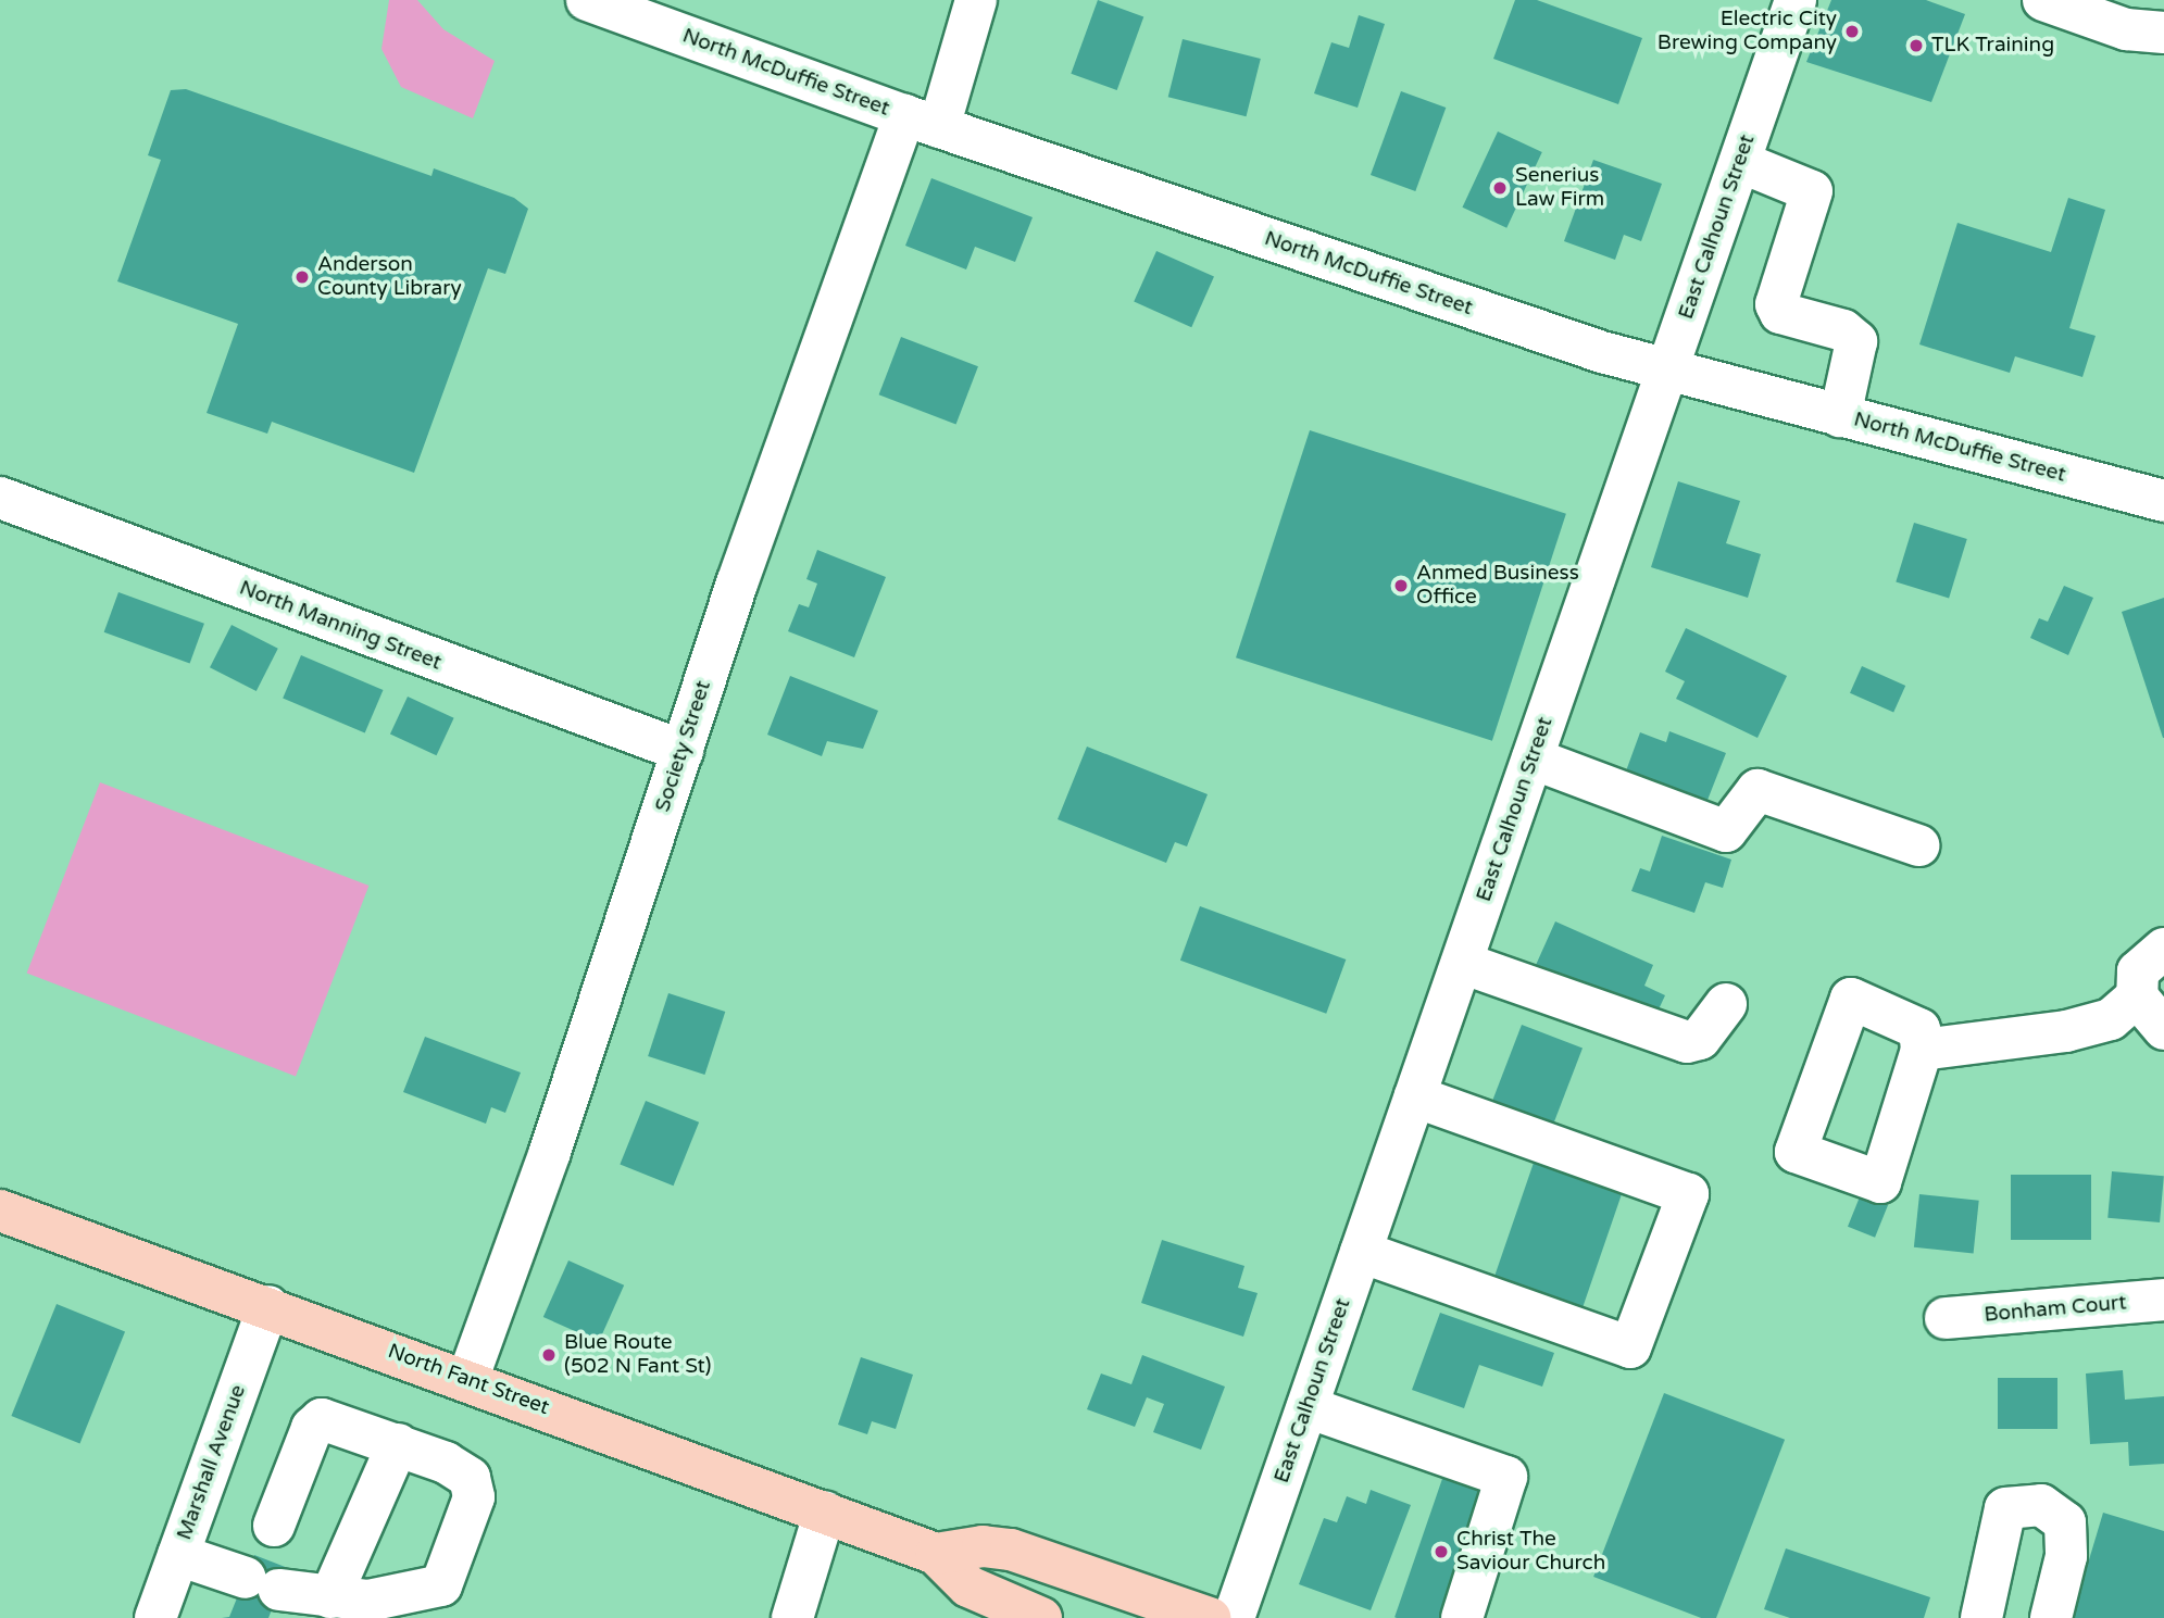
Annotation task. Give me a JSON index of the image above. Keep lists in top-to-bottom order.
{
  "streets": {
    "main road": ["North Fant Street"],
    "street": [
      "North McDuffie Street",
      "East Calhoun Street",
      "North Manning Street",
      "Society Street",
      "Bonham Court",
      "Marshall Avenue"
    ]
  },
  "crossings": [
    ["North McDuffie Street", "East Calhoun Street"],
    ["North McDuffie Street", "Society Street"],
    ["North Manning Street", "Society Street"],
    ["Society Street", "North Fant Street"],
    ["North Fant Street", "Marshall Avenue"]
  ],
  "places": [
    "Electric City Brewing Company",
    "TLK Training",
    "Senerius Law Firm",
    "Anderson County Library",
    "Anmed Business Office",
    "Blue Route (502 N Fant St)",
    "Christ The Saviour Church"
  ]
}
